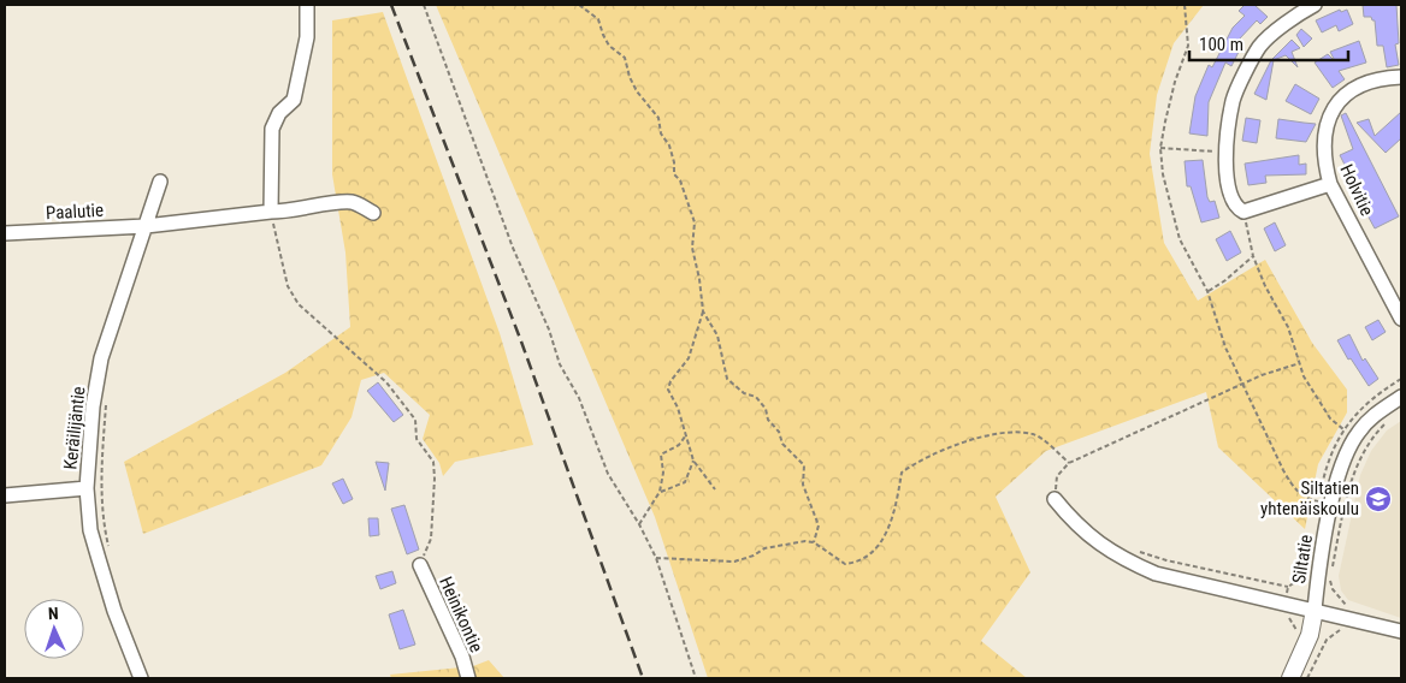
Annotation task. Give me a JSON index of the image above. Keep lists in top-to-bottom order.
{
  "streets": {
    "main road": ["Siltatie"],
    "street": [
      "Holvitie",
      "Paalutie",
      "Keräilijäntie",
      "Heinikontie"
    ]
  },
  "crossings": [
    ["Paalutie", "Keräilijäntie"]
  ],
  "places": {
    "school or university": ["Siltatien yhtenäiskoulu"]
  },
  "scale_bar": "100 m",
  "north": "top"
}
